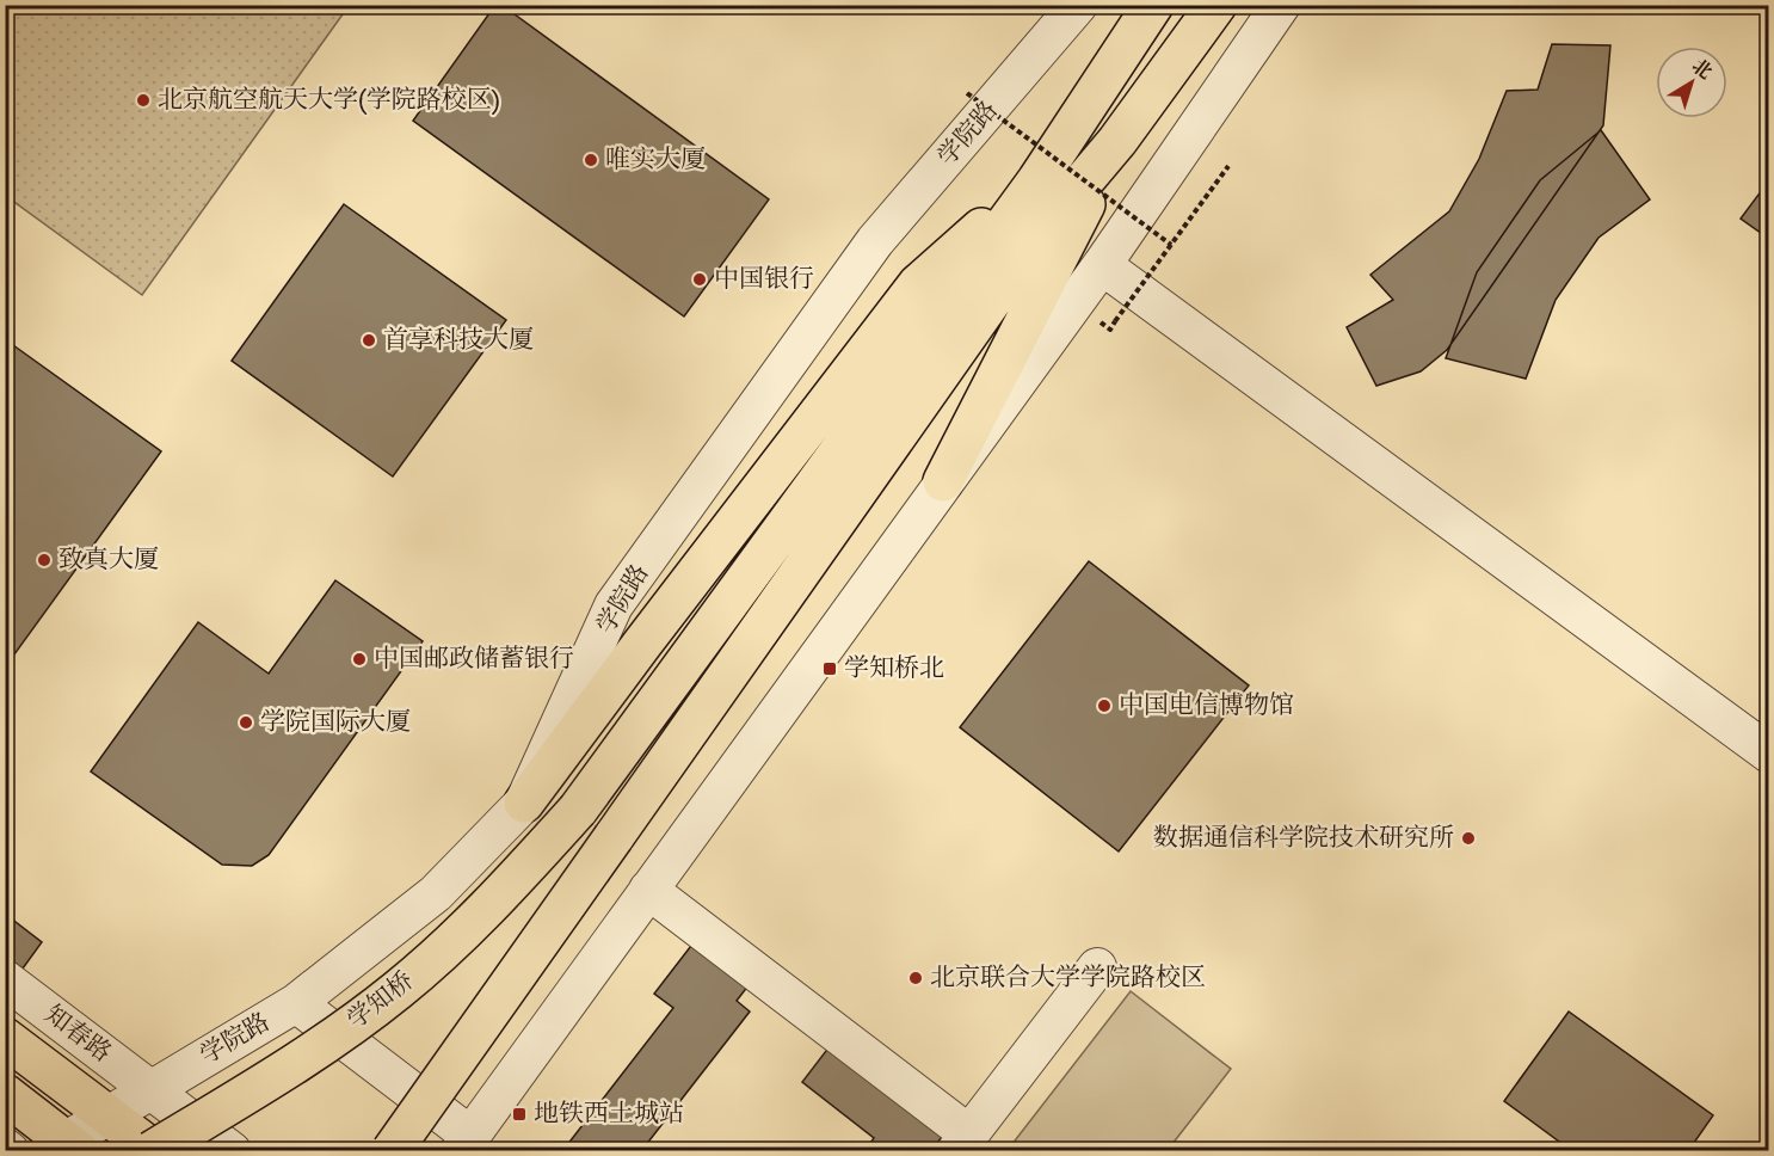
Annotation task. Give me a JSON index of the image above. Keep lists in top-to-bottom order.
{
  "streets": {
    "main road": ["学知桥", "知春路"],
    "street": ["学院路"]
  },
  "crossings": [
    ["学院路", "知春路"],
    ["学知桥", "知春路"]
  ],
  "places": {
    "other": [
      "北京航空航天大学(学院路校区)",
      "唯实大厦",
      "中国银行",
      "首享科技大厦",
      "致真大厦",
      "中国邮政储蓄银行",
      "中国电信博物馆",
      "学院国际大厦",
      "数据通信科学院技术研究所",
      "北京联合大学学院路校区"
    ],
    "transit": ["学知桥北", "地铁西土城站"]
  },
  "north": "top right"
}
